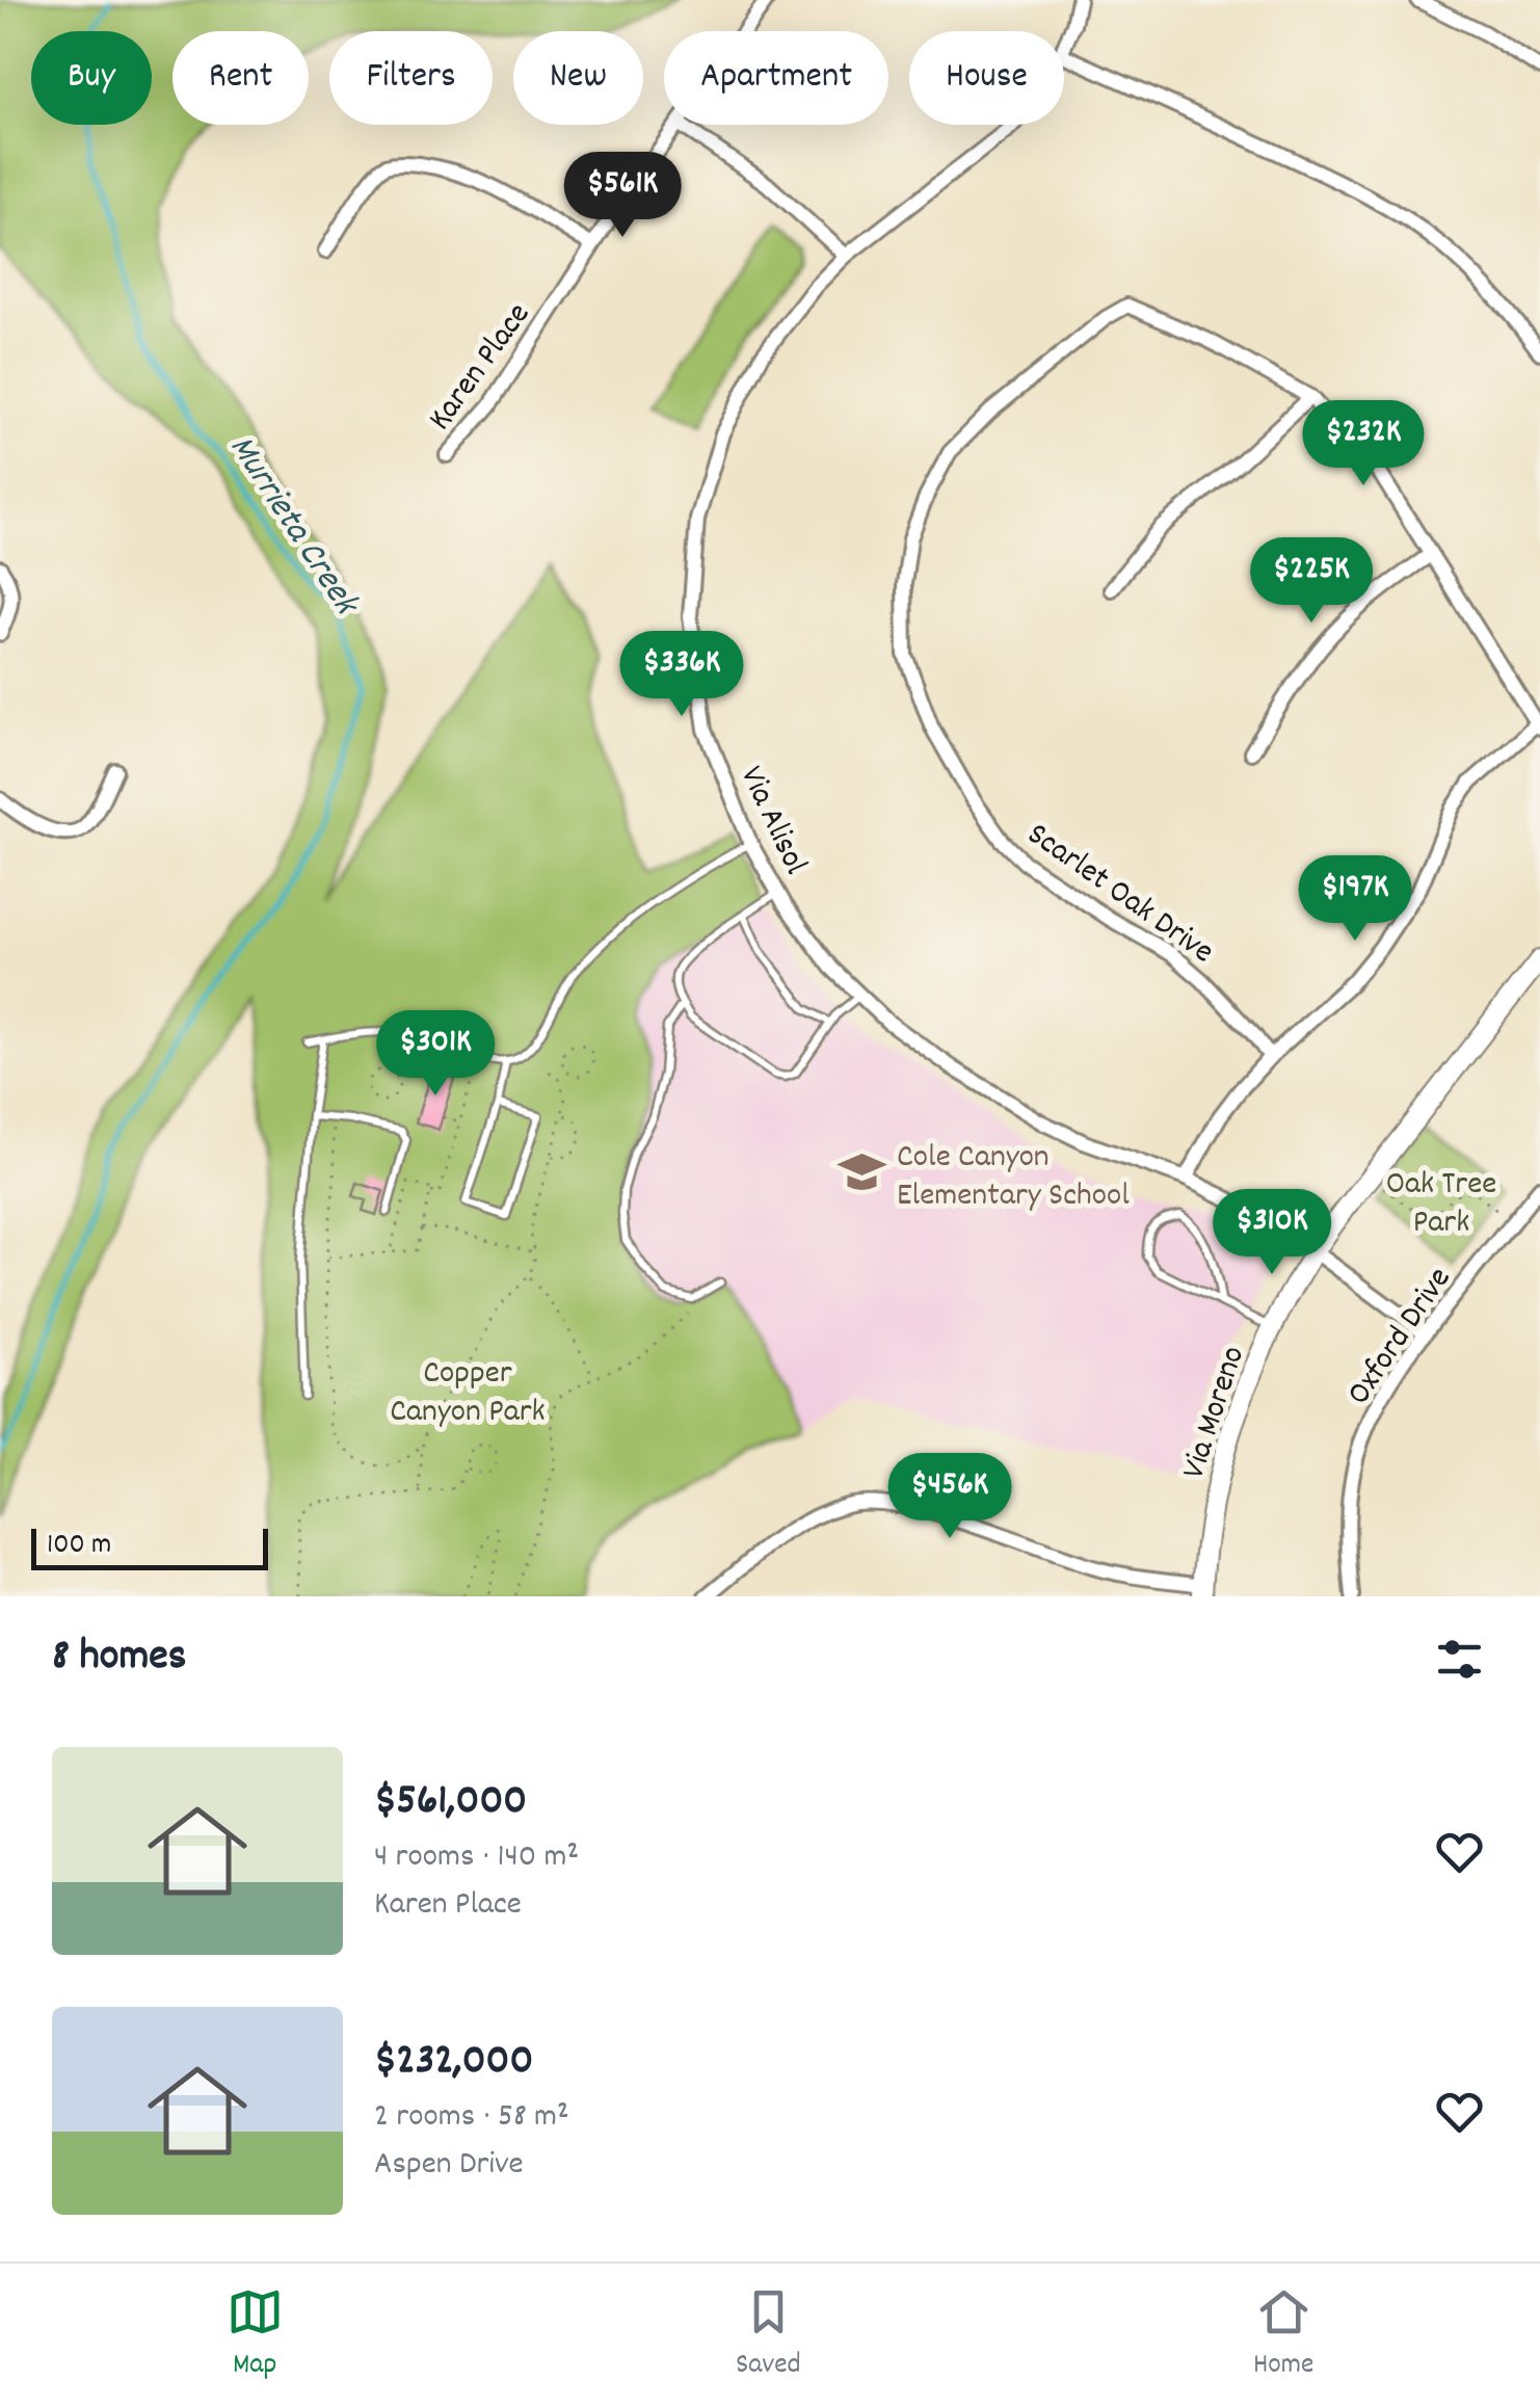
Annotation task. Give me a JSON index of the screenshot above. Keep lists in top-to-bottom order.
{
  "streets": {
    "street": [
      "Karen Place",
      "Via Alisol",
      "Scarlet Oak Drive",
      "Oxford Drive",
      "Via Moreno"
    ]
  },
  "crossings": [
    ["Via Alisol", "Oxford Drive"],
    ["Via Alisol", "Via Moreno"]
  ],
  "water": ["Murrieta Creek"],
  "parks": ["Oak Tree Park", "Copper Canyon Park"],
  "places": {
    "school or university": ["Cole Canyon Elementary School"]
  },
  "scale_bar": "100 m",
  "page": {
    "chip": [
      "Buy",
      "Rent",
      "Filters",
      "New",
      "Apartment",
      "House"
    ],
    "price": [
      "$561K",
      "$232K",
      "$225K",
      "$336K",
      "$197K",
      "$301K",
      "$310K",
      "$456K"
    ],
    "scale": "100 m",
    "heading": "8 homes",
    "list": [
      {
        "name": "$561,000",
        "note": "4 rooms · 140 m² · Karen Place"
      },
      {
        "name": "$232,000",
        "note": "2 rooms · 58 m² · Aspen Drive"
      }
    ],
    "tabs": ["Map", "Saved", "Home"]
  }
}
